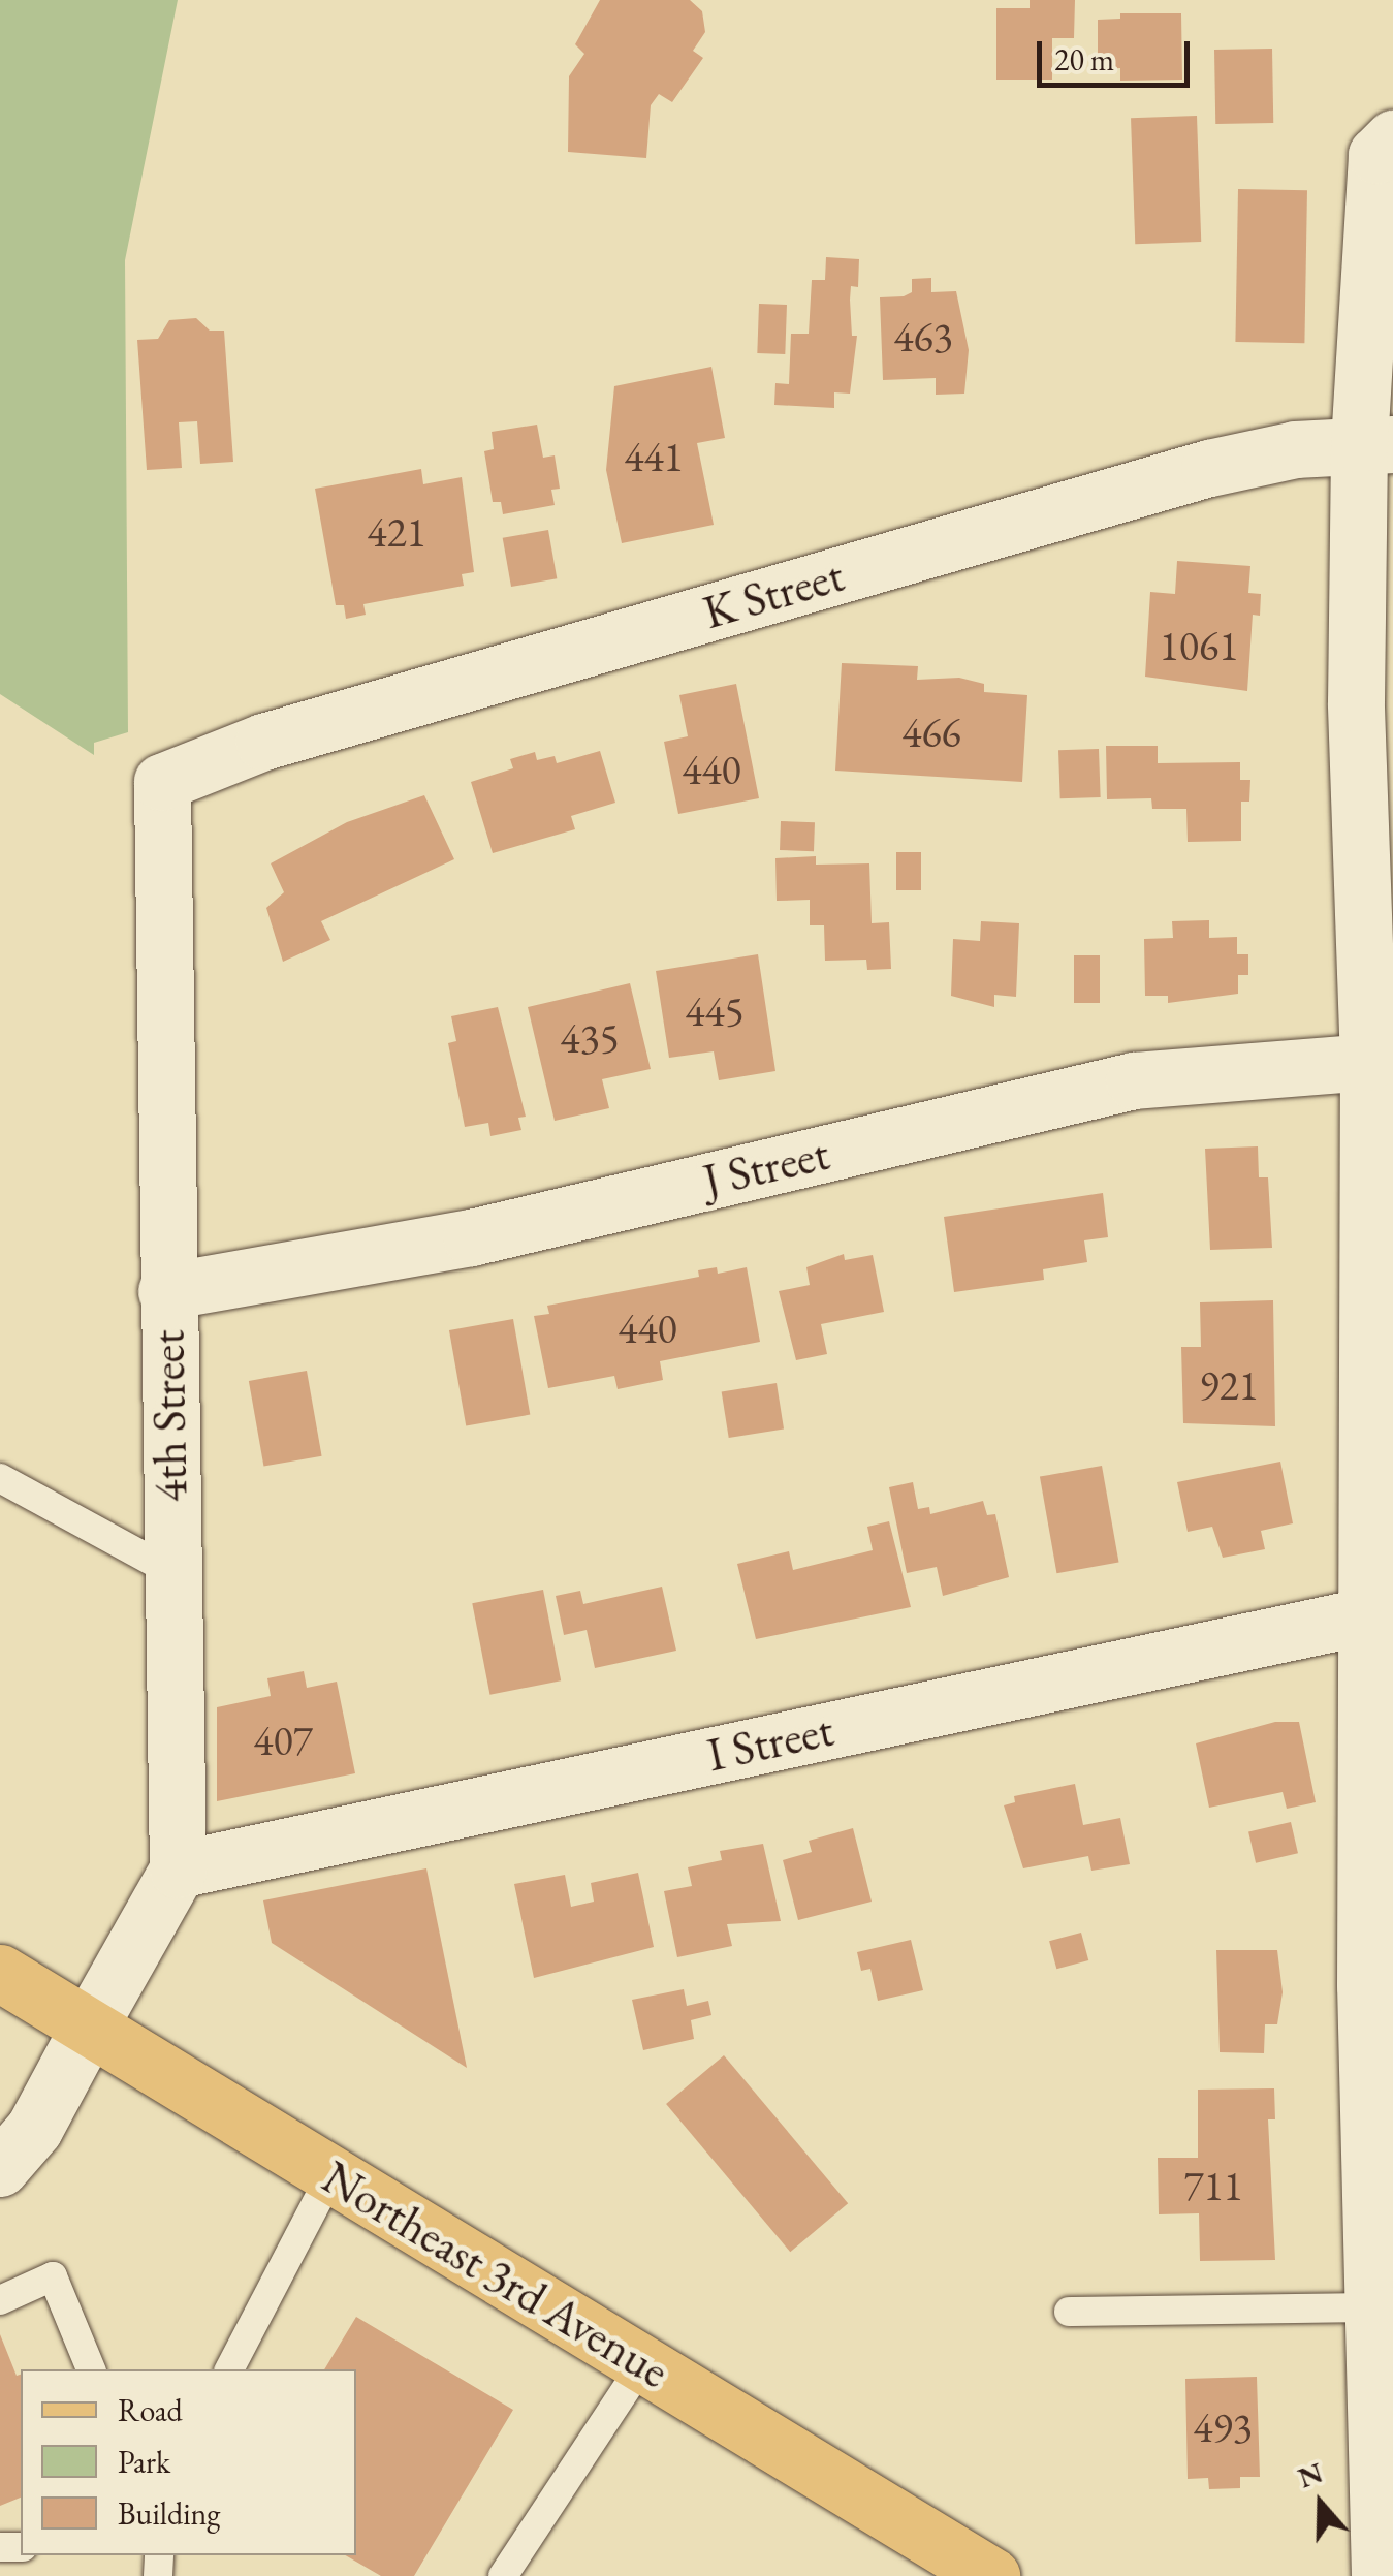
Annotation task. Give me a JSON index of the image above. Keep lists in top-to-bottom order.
{
  "streets": {
    "main road": ["Northeast 3rd Avenue"],
    "street": [
      "K Street",
      "J Street",
      "4th Street",
      "I Street"
    ]
  },
  "crossings": [
    ["K Street", "4th Street"],
    ["J Street", "4th Street"],
    ["4th Street", "I Street"]
  ],
  "house_numbers": [
    "463",
    "441",
    "421",
    "1061",
    "466",
    "440",
    "445",
    "435",
    "440",
    "921",
    "407",
    "711",
    "493"
  ],
  "legend": ["Road", "Park", "Building"],
  "scale_bar": "20 m",
  "north": "top"
}
